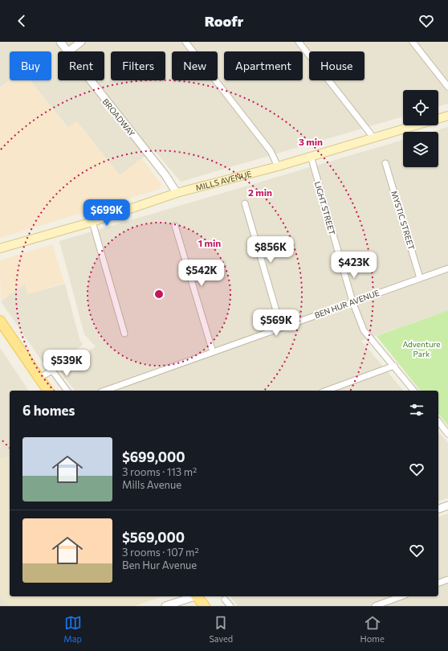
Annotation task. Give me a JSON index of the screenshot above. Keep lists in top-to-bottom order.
{
  "streets": {
    "main road": ["MILLS AVENUE"],
    "street": [
      "BROADWAY",
      "LIGHT STREET",
      "MYSTIC STREET",
      "BEN HUR AVENUE"
    ]
  },
  "crossings": [
    ["BROADWAY", "MILLS AVENUE"],
    ["MILLS AVENUE", "LIGHT STREET"],
    ["LIGHT STREET", "BEN HUR AVENUE"],
    ["MYSTIC STREET", "BEN HUR AVENUE"]
  ],
  "parks": ["Adventure Park"],
  "page": {
    "header": "Roofr",
    "chip": [
      "Buy",
      "Rent",
      "Filters",
      "New",
      "Apartment",
      "House"
    ],
    "price": [
      "$699K",
      "$856K",
      "$423K",
      "$542K",
      "$569K",
      "$539K"
    ],
    "heading": "6 homes",
    "list": [
      {
        "name": "$699,000",
        "note": "3 rooms · 113 m² · Mills Avenue"
      },
      {
        "name": "$569,000",
        "note": "3 rooms · 107 m² · Ben Hur Avenue"
      }
    ],
    "tabs": ["Map", "Saved", "Home"]
  },
  "rings": ["3 min", "2 min", "1 min"]
}
